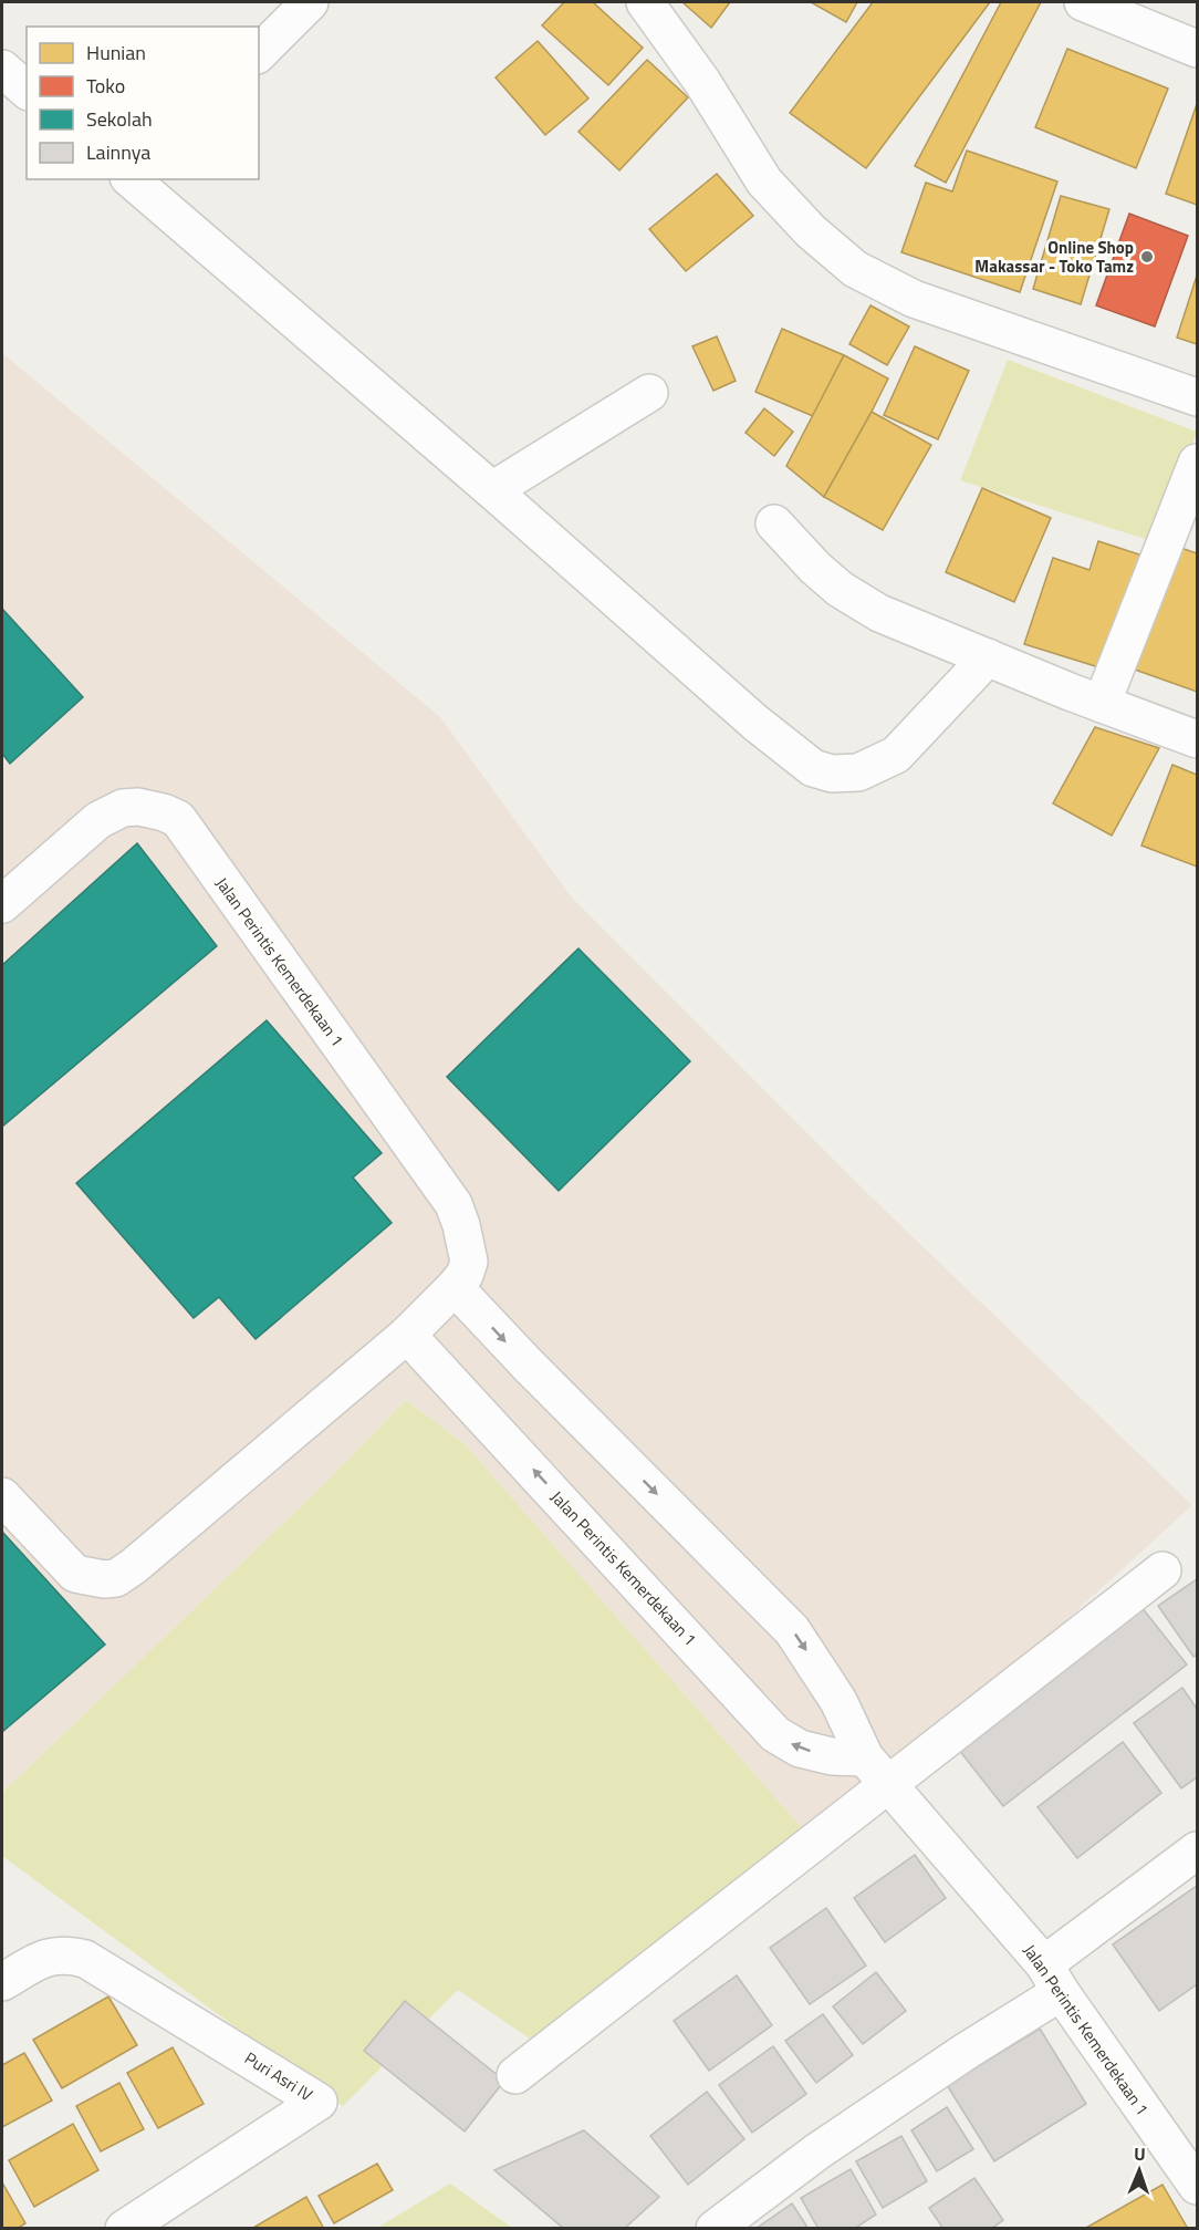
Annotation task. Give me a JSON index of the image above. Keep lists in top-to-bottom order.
{
  "streets": {
    "street": ["Jalan Perintis Kemerdekaan 1", "Puri Asri IV"]
  },
  "places": ["Online Shop Makassar - Toko Tamz"],
  "legend": [
    "Hunian",
    "Toko",
    "Sekolah",
    "Lainnya"
  ],
  "north": "top"
}
